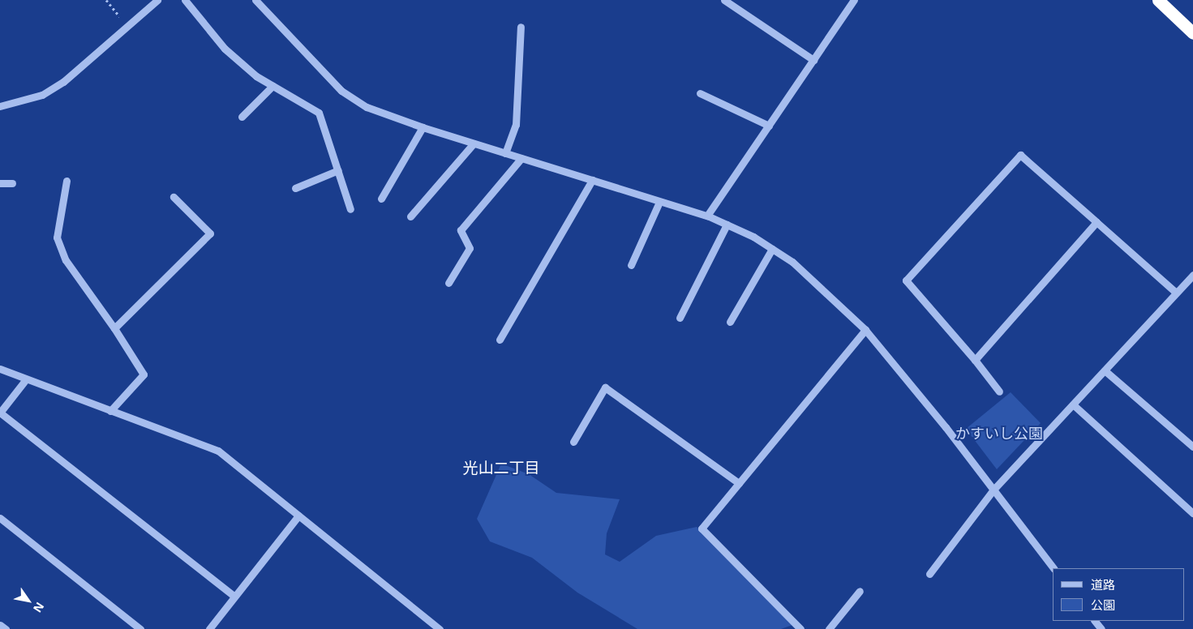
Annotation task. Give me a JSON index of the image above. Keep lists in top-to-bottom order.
{
  "districts": ["光山二丁目"],
  "parks": ["かすいし公園"],
  "legend": ["道路", "公園"],
  "north": "bottom right"
}
